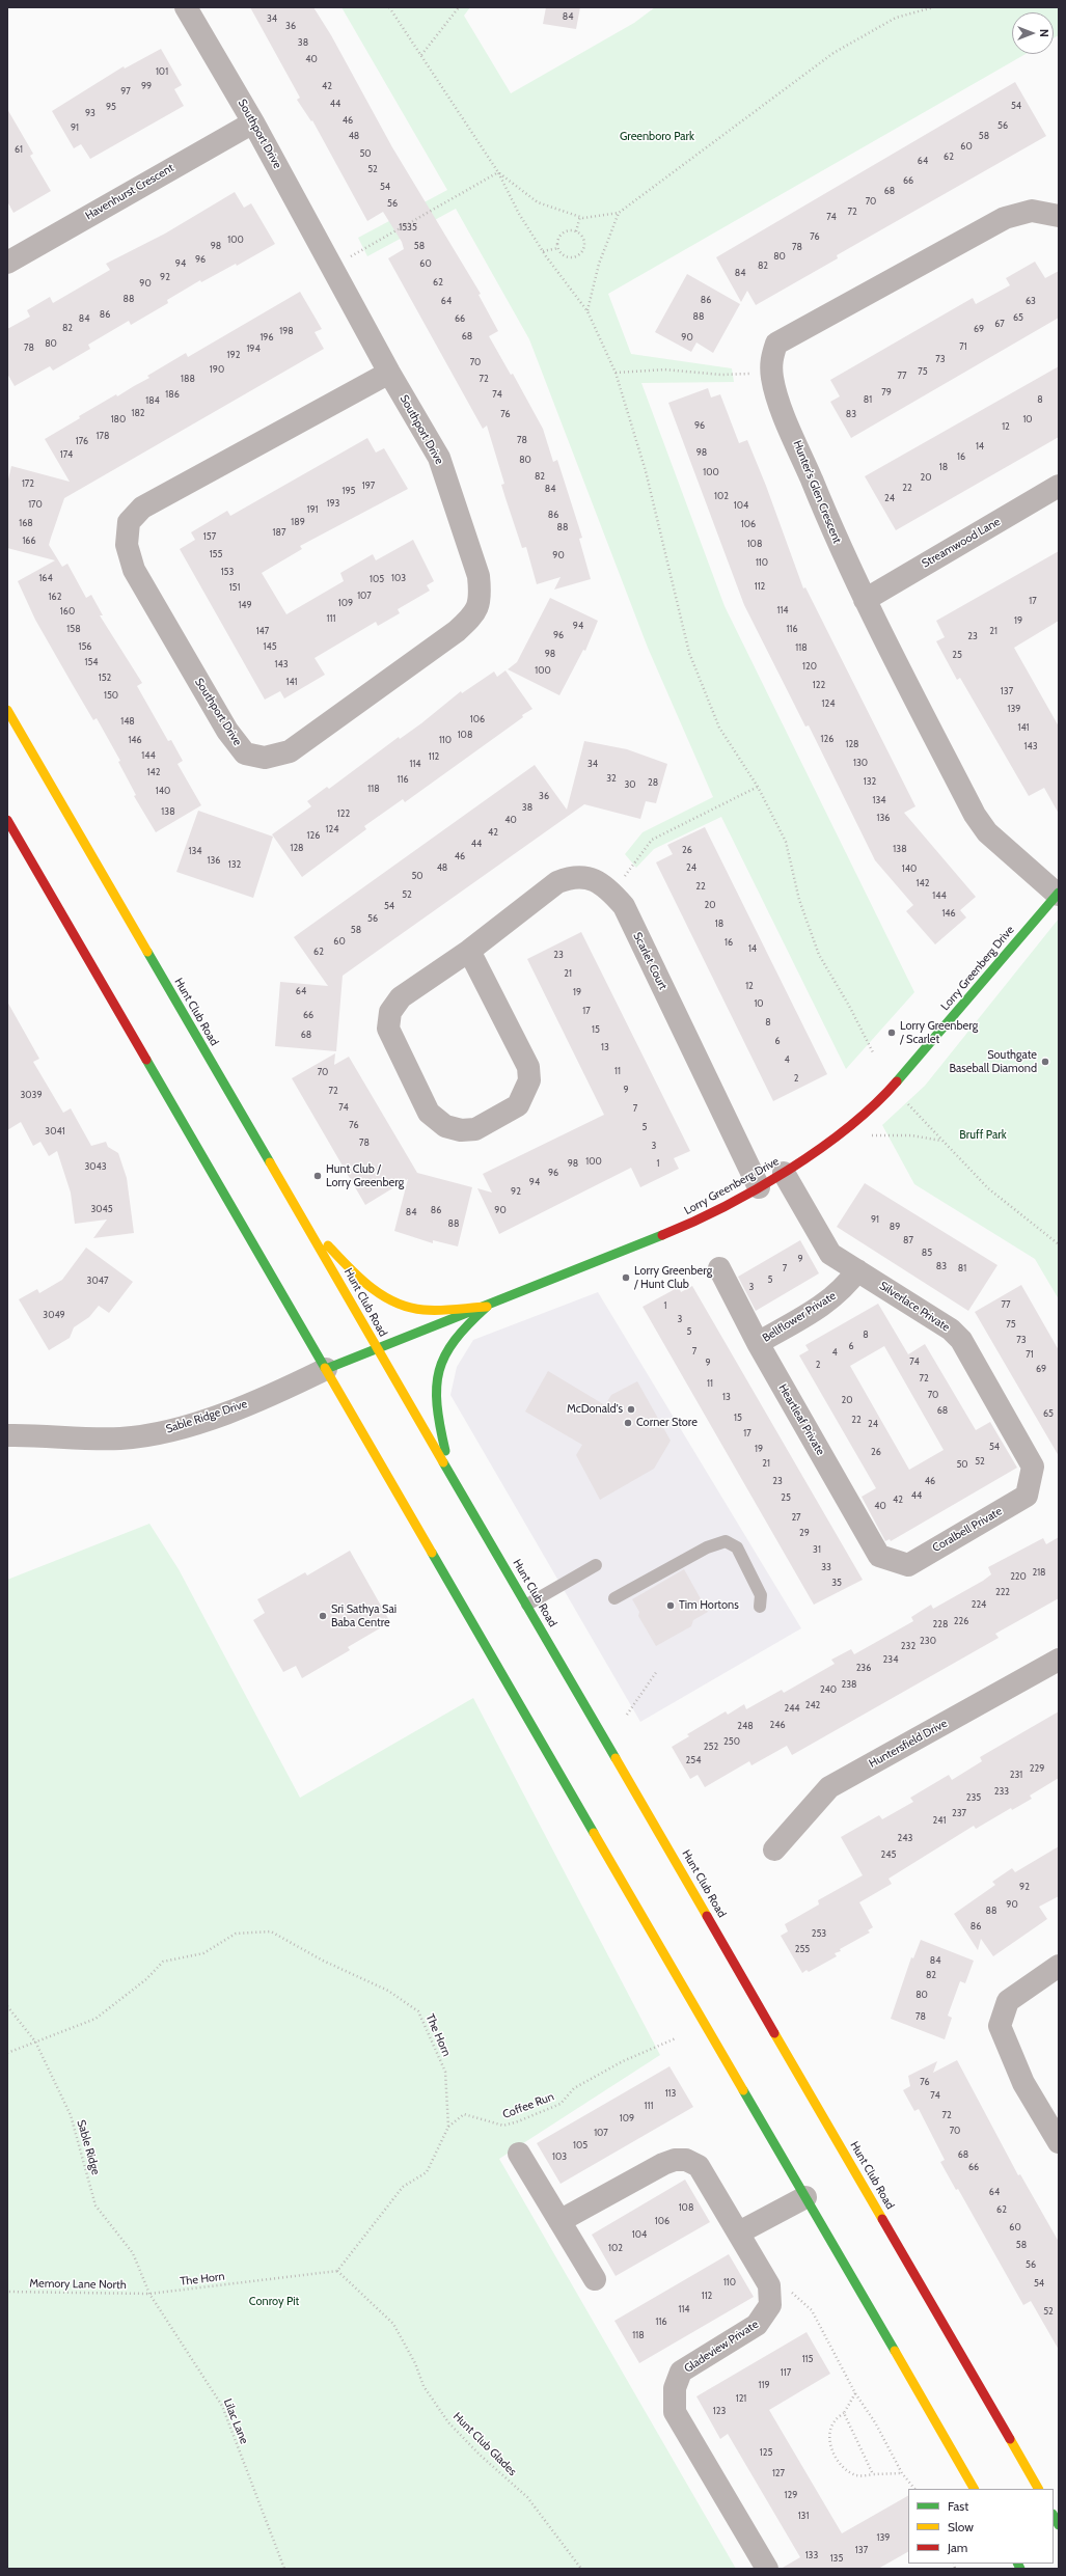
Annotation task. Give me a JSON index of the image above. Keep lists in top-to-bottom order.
{
  "streets": {
    "main road": ["Lorry Greenberg Drive", "Hunt Club Road"],
    "street": [
      "Southport Drive",
      "Havenhurst Crescent",
      "Hunter's Glen Crescent",
      "Streamwood Lane",
      "Scarlet Court",
      "Silverlace Private",
      "Bellflower Private",
      "Sable Ridge Drive",
      "Heartleaf Private",
      "Coralbell Private",
      "Huntersfield Drive",
      "Gladeview Private"
    ],
    "path": [
      "The Horn",
      "Coffee Run",
      "Sable Ridge",
      "Memory Lane North",
      "Lilac Lane",
      "Hunt Club Glades"
    ]
  },
  "crossings": [
    ["Southport Drive", "Havenhurst Crescent"],
    ["Hunter's Glen Crescent", "Streamwood Lane"],
    ["Hunter's Glen Crescent", "Lorry Greenberg Drive"],
    ["Scarlet Court", "Lorry Greenberg Drive"],
    ["Lorry Greenberg Drive", "Hunt Club Road"],
    ["Lorry Greenberg Drive", "Silverlace Private"],
    ["Lorry Greenberg Drive", "Sable Ridge Drive"],
    ["Silverlace Private", "Bellflower Private"],
    ["Silverlace Private", "Coralbell Private"],
    ["Bellflower Private", "Heartleaf Private"],
    ["Heartleaf Private", "Coralbell Private"],
    ["The Horn", "Coffee Run"],
    ["The Horn", "Sable Ridge"],
    ["The Horn", "Memory Lane North"],
    ["The Horn", "Lilac Lane"],
    ["The Horn", "Hunt Club Glades"],
    ["Sable Ridge", "Memory Lane North"],
    ["Sable Ridge", "Lilac Lane"],
    ["Memory Lane North", "Lilac Lane"]
  ],
  "parks": ["Greenboro Park", "Bruff Park", "Conroy Pit"],
  "places": [
    "Lorry Greenberg / Scarlet",
    "Southgate Baseball Diamond",
    "Hunt Club / Lorry Greenberg",
    "Lorry Greenberg / Hunt Club",
    "McDonald's",
    "Corner Store",
    "Tim Hortons",
    "Sri Sathya Sai Baba Centre"
  ],
  "house_numbers": [
    "84",
    "34",
    "36",
    "38",
    "40",
    "101",
    "99",
    "42",
    "97",
    "44",
    "54",
    "95",
    "93",
    "46",
    "56",
    "91",
    "48",
    "58",
    "60",
    "61",
    "50",
    "62",
    "64",
    "52",
    "66",
    "54",
    "68",
    "70",
    "56",
    "72",
    "74",
    "1535",
    "76",
    "100",
    "98",
    "58",
    "78",
    "80",
    "96",
    "94",
    "60",
    "82",
    "84",
    "92",
    "62",
    "90",
    "88",
    "86",
    "64",
    "63",
    "86",
    "88",
    "65",
    "84",
    "66",
    "67",
    "82",
    "69",
    "198",
    "68",
    "196",
    "90",
    "80",
    "71",
    "78",
    "194",
    "192",
    "73",
    "70",
    "190",
    "75",
    "77",
    "188",
    "72",
    "79",
    "186",
    "74",
    "81",
    "8",
    "184",
    "182",
    "76",
    "83",
    "180",
    "10",
    "96",
    "12",
    "178",
    "78",
    "176",
    "14",
    "98",
    "174",
    "16",
    "80",
    "18",
    "100",
    "82",
    "20",
    "172",
    "197",
    "22",
    "84",
    "195",
    "102",
    "24",
    "193",
    "170",
    "104",
    "191",
    "86",
    "189",
    "168",
    "106",
    "88",
    "187",
    "157",
    "166",
    "108",
    "155",
    "90",
    "110",
    "153",
    "164",
    "103",
    "105",
    "112",
    "151",
    "107",
    "162",
    "17",
    "109",
    "149",
    "114",
    "160",
    "111",
    "19",
    "94",
    "158",
    "116",
    "147",
    "21",
    "96",
    "23",
    "156",
    "145",
    "118",
    "98",
    "25",
    "154",
    "143",
    "120",
    "100",
    "152",
    "141",
    "122",
    "137",
    "150",
    "124",
    "139",
    "106",
    "148",
    "141",
    "108",
    "126",
    "146",
    "110",
    "128",
    "143",
    "144",
    "112",
    "130",
    "114",
    "34",
    "142",
    "32",
    "116",
    "132",
    "28",
    "30",
    "118",
    "140",
    "36",
    "134",
    "38",
    "138",
    "122",
    "136",
    "40",
    "124",
    "42",
    "126",
    "44",
    "128",
    "138",
    "26",
    "134",
    "46",
    "136",
    "132",
    "48",
    "24",
    "140",
    "50",
    "142",
    "22",
    "52",
    "144",
    "20",
    "54",
    "146",
    "56",
    "18",
    "58",
    "60",
    "16",
    "14",
    "62",
    "23",
    "21",
    "12",
    "64",
    "19",
    "10",
    "17",
    "66",
    "8",
    "15",
    "68",
    "6",
    "13",
    "4",
    "11",
    "70",
    "2",
    "9",
    "72",
    "3039",
    "74",
    "7",
    "76",
    "5",
    "3041",
    "78",
    "3",
    "100",
    "98",
    "1",
    "3043",
    "96",
    "94",
    "92",
    "3045",
    "86",
    "90",
    "84",
    "91",
    "88",
    "89",
    "87",
    "85",
    "9",
    "83",
    "7",
    "81",
    "5",
    "3047",
    "3",
    "77",
    "1",
    "3049",
    "3",
    "75",
    "5",
    "8",
    "73",
    "6",
    "7",
    "4",
    "71",
    "74",
    "9",
    "2",
    "69",
    "72",
    "11",
    "70",
    "13",
    "20",
    "68",
    "65",
    "15",
    "22",
    "24",
    "17",
    "54",
    "19",
    "26",
    "52",
    "21",
    "50",
    "23",
    "46",
    "44",
    "25",
    "42",
    "40",
    "27",
    "29",
    "31",
    "33",
    "218",
    "220",
    "35",
    "222",
    "224",
    "226",
    "228",
    "230",
    "232",
    "234",
    "236",
    "238",
    "240",
    "242",
    "244",
    "246",
    "248",
    "250",
    "252",
    "254",
    "229",
    "231",
    "233",
    "235",
    "237",
    "241",
    "243",
    "245",
    "92",
    "90",
    "88",
    "86",
    "253",
    "255",
    "84",
    "82",
    "80",
    "78",
    "76",
    "113",
    "74",
    "111",
    "72",
    "109",
    "70",
    "107",
    "105",
    "68",
    "103",
    "66",
    "64",
    "108",
    "62",
    "106",
    "60",
    "104",
    "58",
    "102",
    "56",
    "110",
    "54",
    "112",
    "114",
    "52",
    "116",
    "118",
    "115",
    "117",
    "119",
    "121",
    "123",
    "125",
    "127",
    "129",
    "131",
    "139",
    "137",
    "133",
    "135"
  ],
  "legend": ["Fast", "Slow", "Jam"],
  "north": "right"
}
